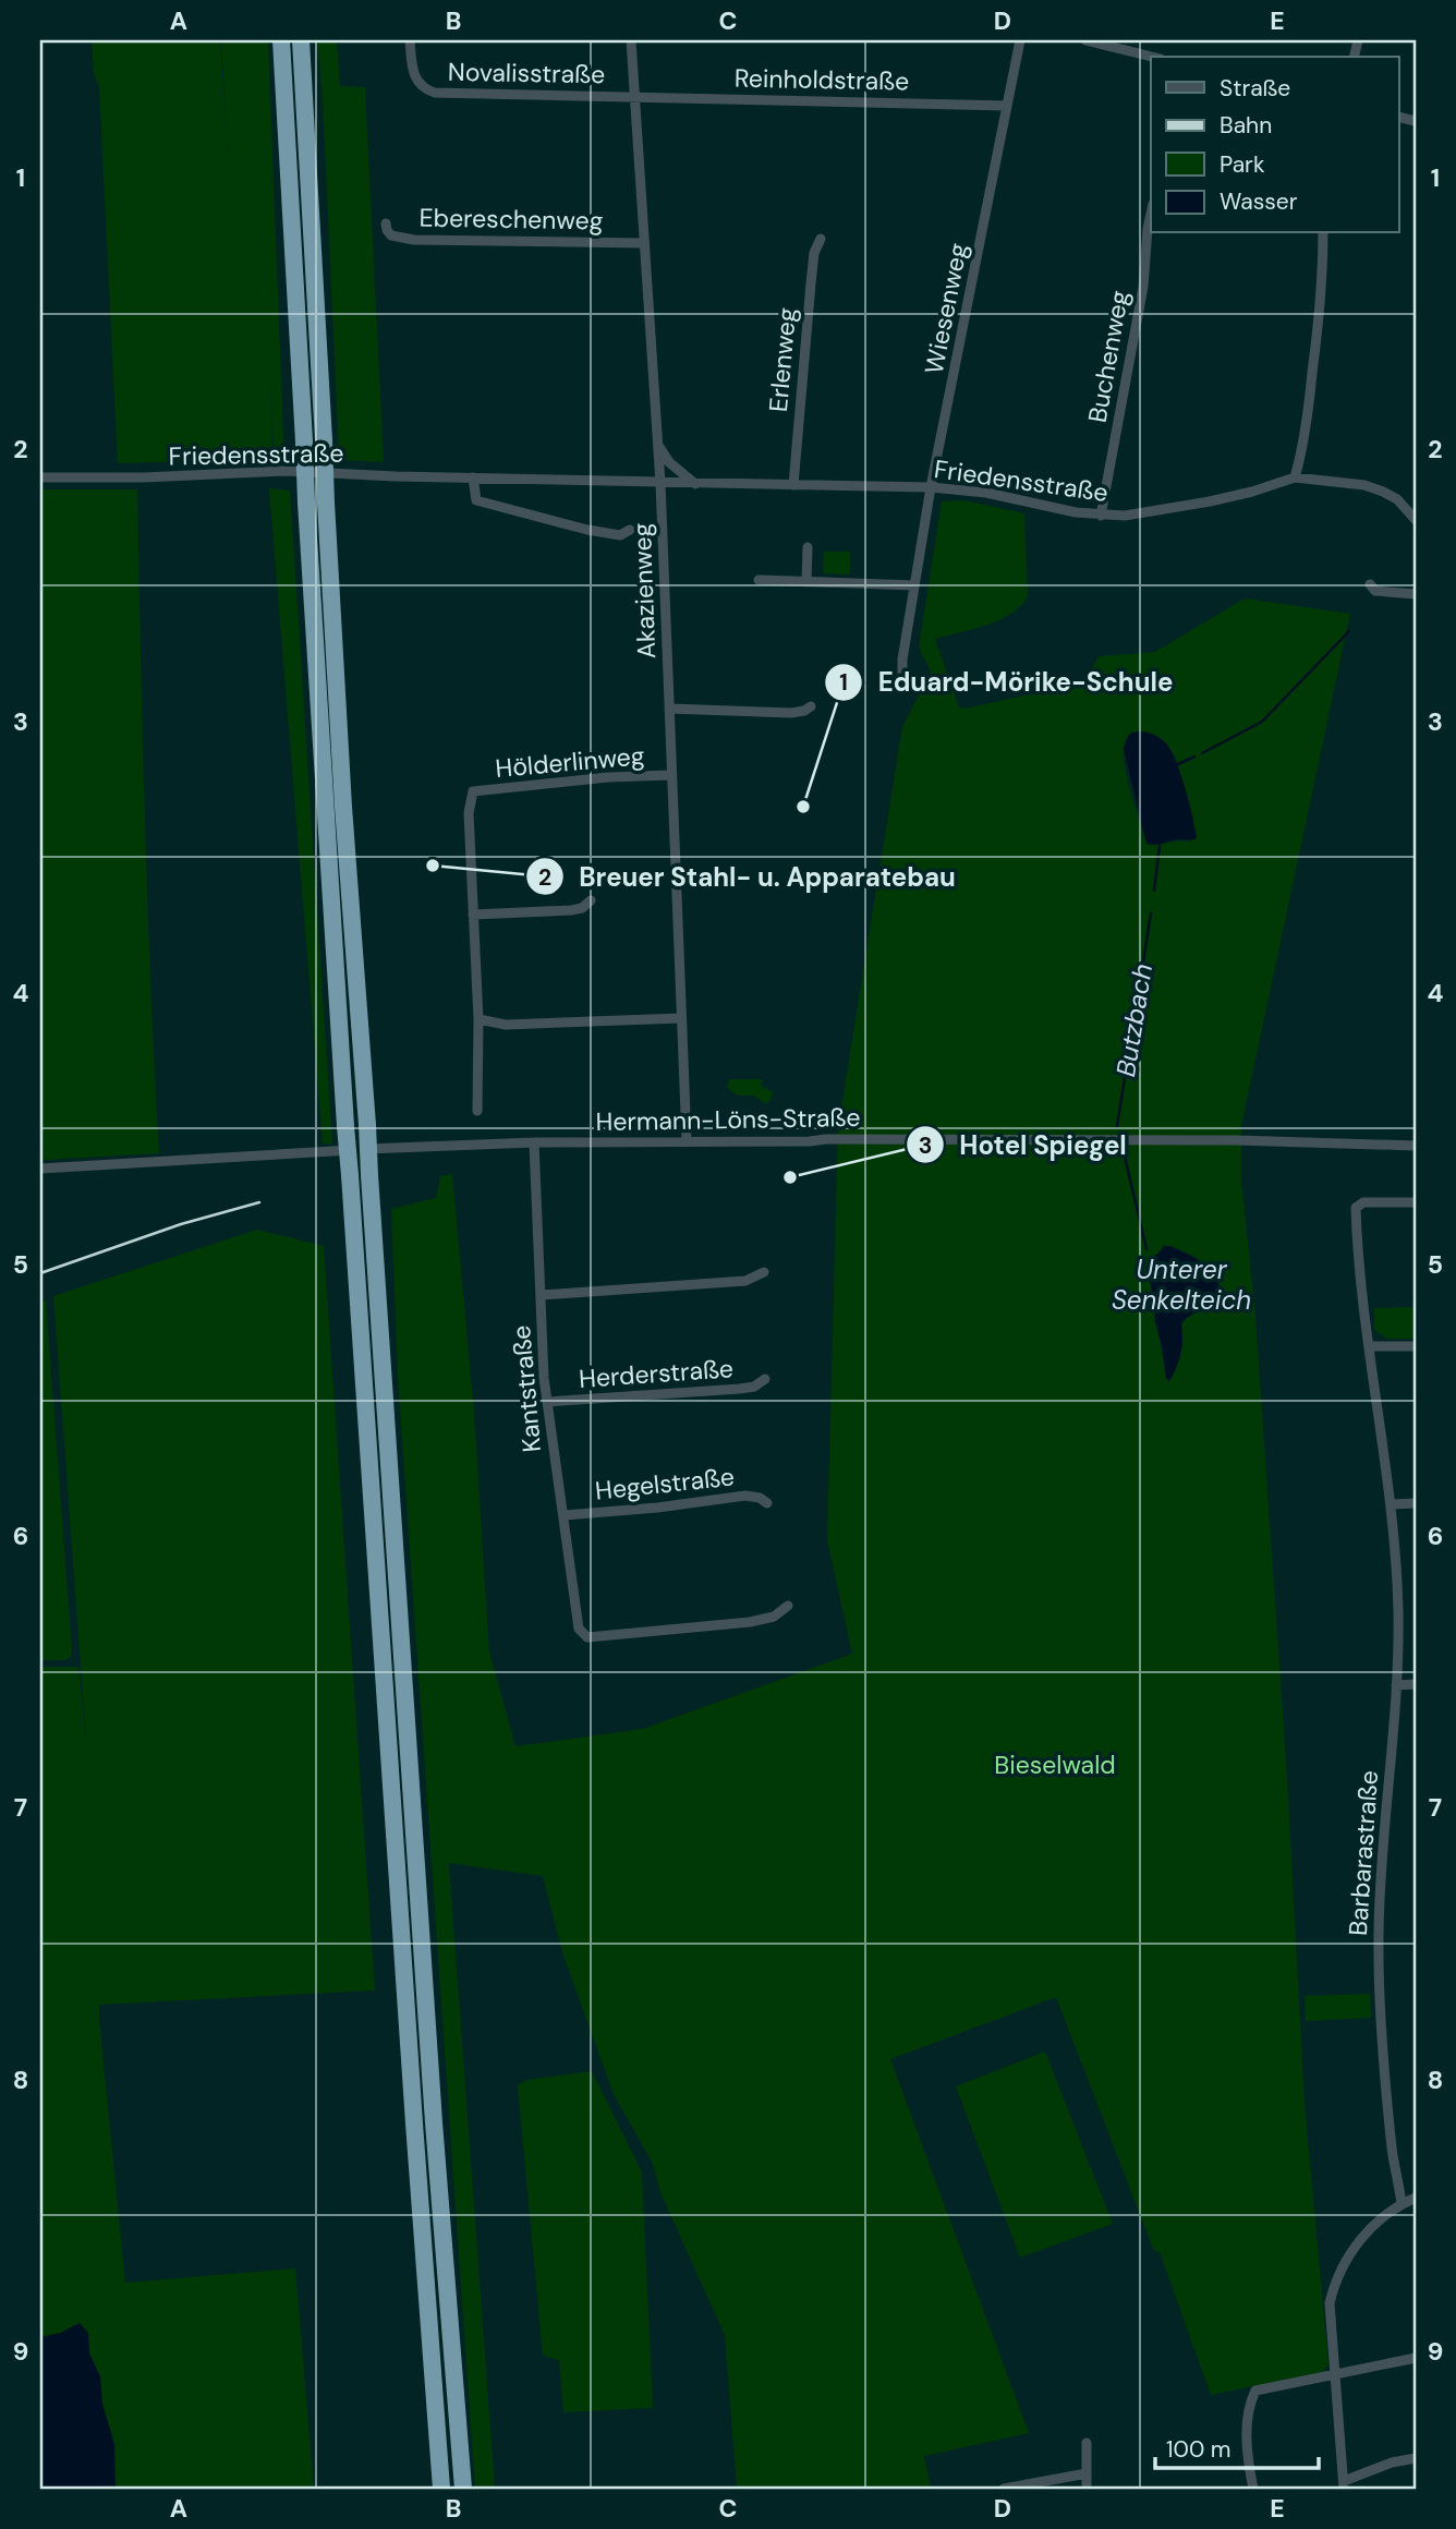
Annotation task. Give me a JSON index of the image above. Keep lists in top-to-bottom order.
{
  "streets": {
    "street": [
      "Novalisstraße",
      "Reinholdstraße",
      "Ebereschenweg",
      "Wiesenweg",
      "Buchenweg",
      "Erlenweg",
      "Friedensstraße",
      "Akazienweg",
      "Hölderlinweg",
      "Hermann-Löns-Straße",
      "Herderstraße",
      "Kantstraße",
      "Hegelstraße",
      "Barbarastraße"
    ]
  },
  "crossings": [
    ["Novalisstraße", "Reinholdstraße"],
    ["Novalisstraße", "Akazienweg"],
    ["Reinholdstraße", "Wiesenweg"],
    ["Reinholdstraße", "Akazienweg"],
    ["Ebereschenweg", "Akazienweg"],
    ["Wiesenweg", "Friedensstraße"],
    ["Buchenweg", "Friedensstraße"],
    ["Erlenweg", "Friedensstraße"],
    ["Friedensstraße", "Akazienweg"],
    ["Akazienweg", "Hölderlinweg"],
    ["Akazienweg", "Hermann-Löns-Straße"],
    ["Hermann-Löns-Straße", "Kantstraße"],
    ["Herderstraße", "Kantstraße"],
    ["Kantstraße", "Hegelstraße"]
  ],
  "water": ["Butzbach", "Unterer Senkelteich"],
  "parks": ["Bieselwald"],
  "places": ["Eduard-Mörike-Schule", "Breuer Stahl- u. Apparatebau", "Hotel Spiegel"],
  "legend": [
    "Straße",
    "Bahn",
    "Park",
    "Wasser"
  ],
  "scale_bar": "100 m",
  "grid": {
    "columns": [
      "A",
      "B",
      "C",
      "D",
      "E"
    ],
    "rows": [
      "1",
      "2",
      "3",
      "4",
      "5",
      "6",
      "7",
      "8",
      "9"
    ]
  }
}
